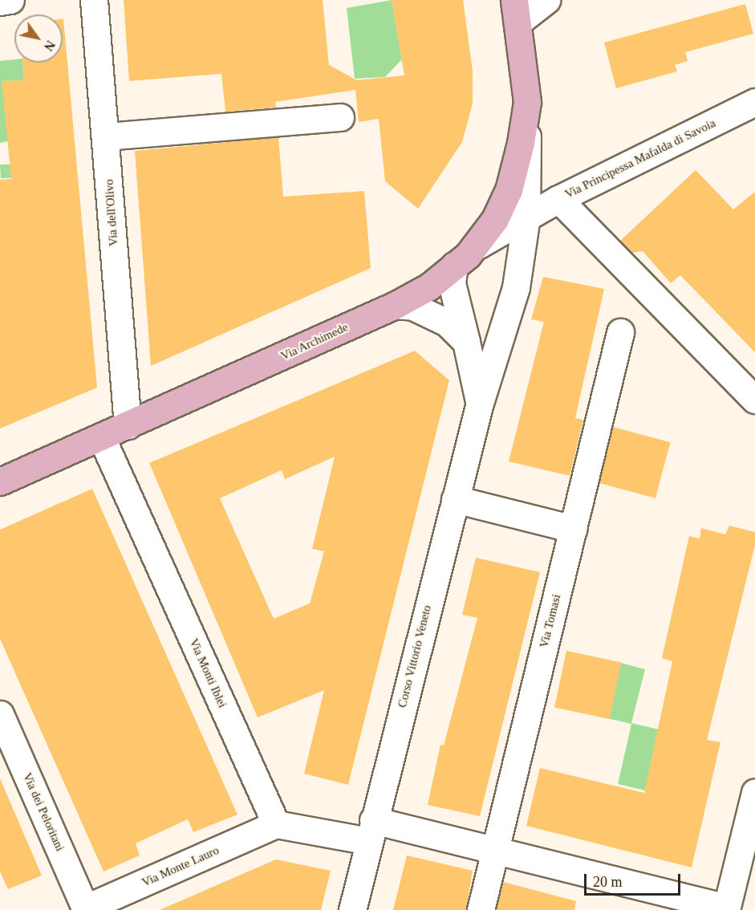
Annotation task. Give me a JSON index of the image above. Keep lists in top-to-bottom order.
{
  "streets": {
    "main road": ["Via Archimede"],
    "street": [
      "Via Principessa Mafalda di Savoia",
      "Via dell'Olivo",
      "Via Tomasi",
      "Corso Vittorio Veneto",
      "Via Monti Iblei",
      "Via dei Peloritani",
      "Via Monte Lauro"
    ]
  },
  "crossings": [
    ["Via Principessa Mafalda di Savoia", "Via Archimede"],
    ["Via Principessa Mafalda di Savoia", "Corso Vittorio Veneto"],
    ["Via dell'Olivo", "Via Archimede"],
    ["Via Archimede", "Corso Vittorio Veneto"],
    ["Via Archimede", "Via Monti Iblei"],
    ["Via Monti Iblei", "Via Monte Lauro"],
    ["Via dei Peloritani", "Via Monte Lauro"]
  ],
  "scale_bar": "20 m",
  "north": "bottom right"
}
